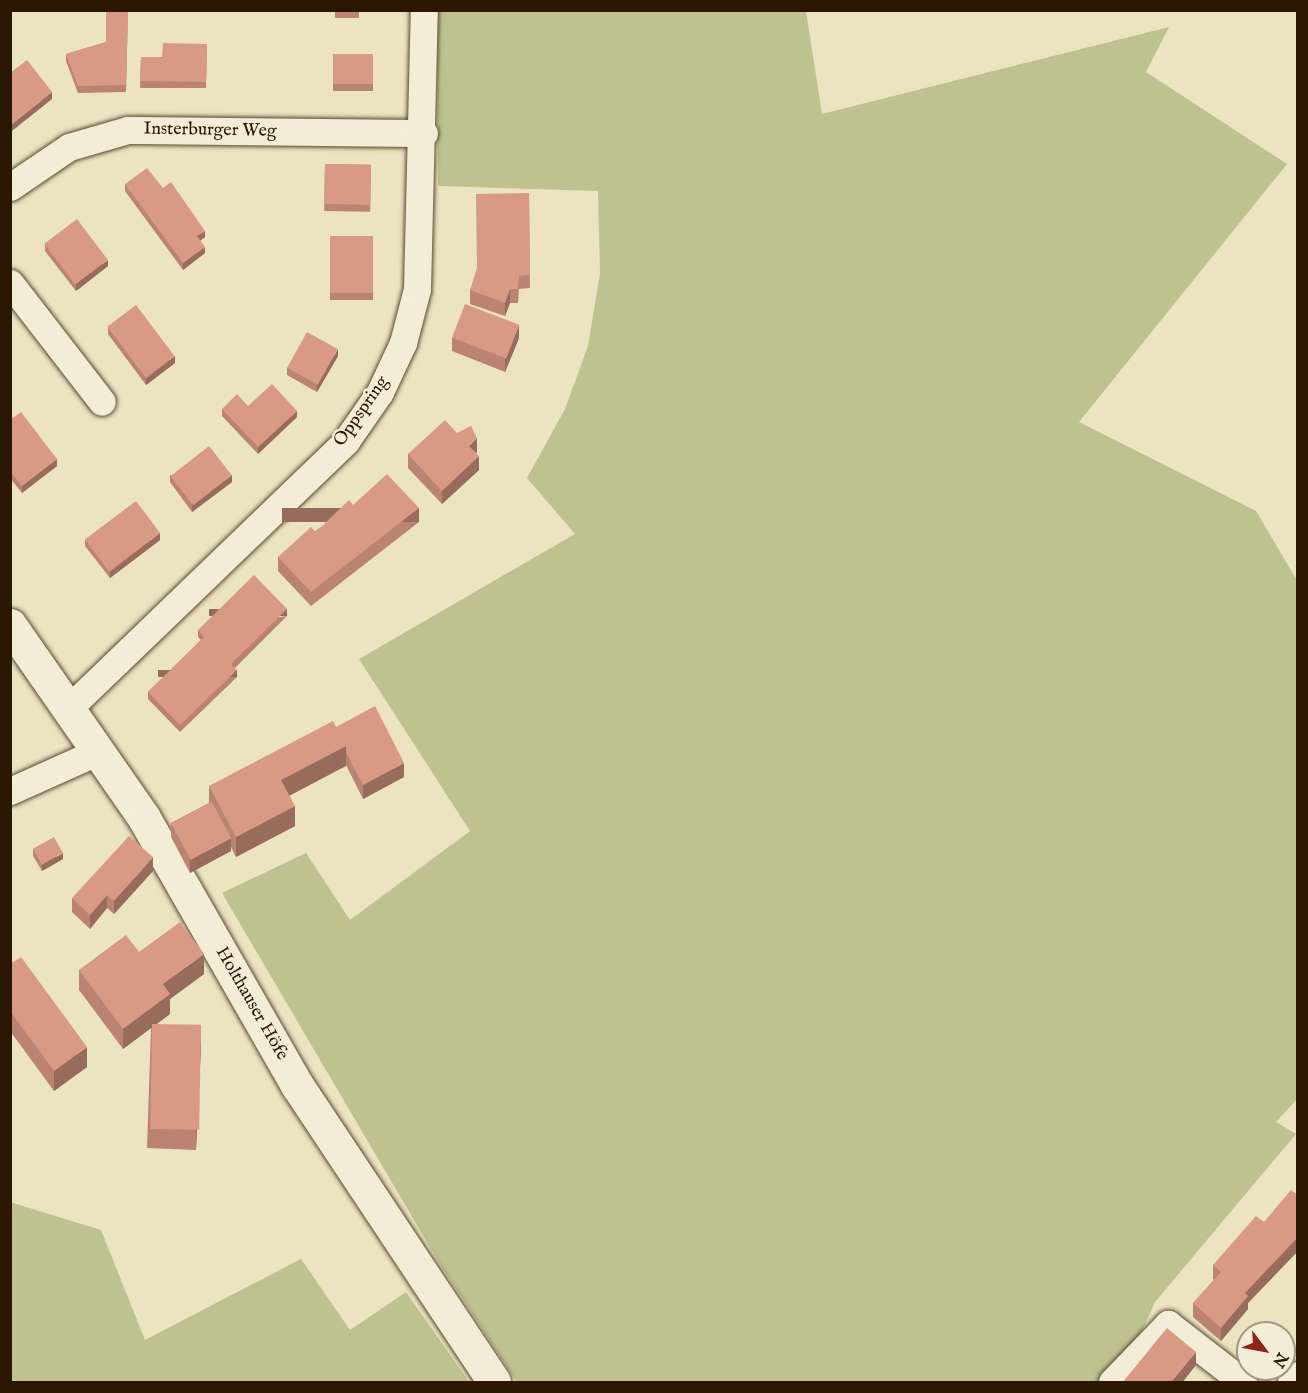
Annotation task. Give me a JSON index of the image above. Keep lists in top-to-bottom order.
{
  "streets": {
    "street": ["Insterburger Weg", "Oppspring", "Holthauser Höfe"]
  },
  "crossings": [
    ["Insterburger Weg", "Oppspring"],
    ["Oppspring", "Holthauser Höfe"]
  ],
  "north": "bottom right"
}
